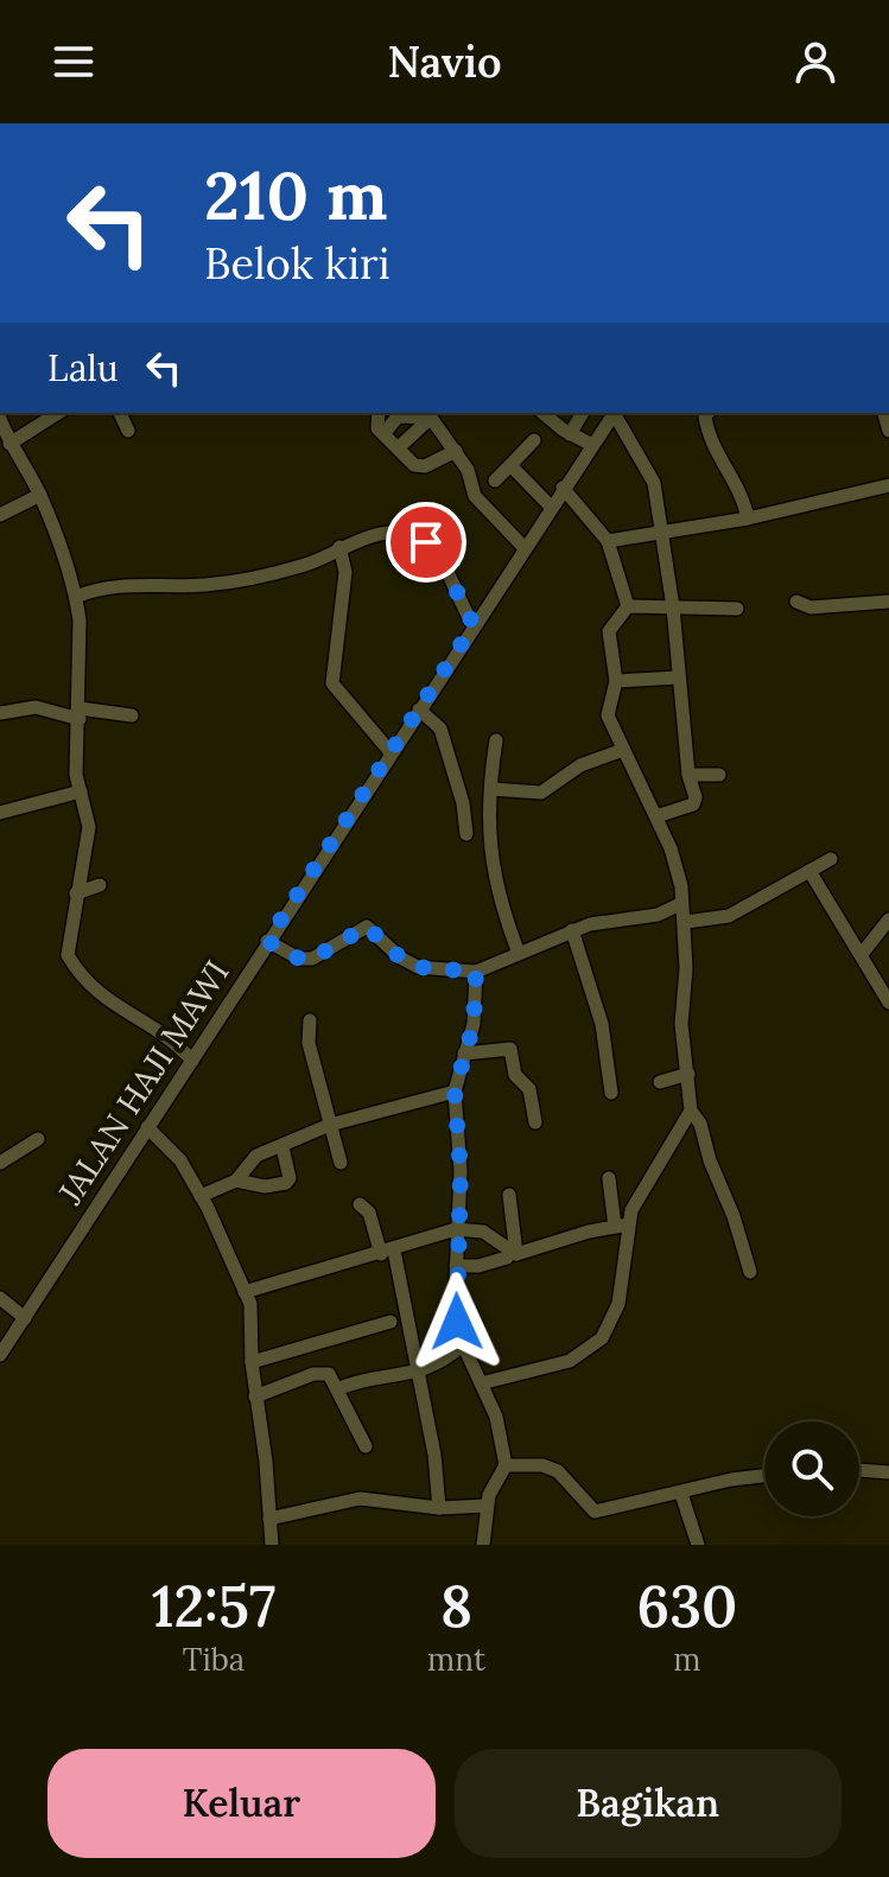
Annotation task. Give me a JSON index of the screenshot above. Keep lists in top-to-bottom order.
{
  "streets": {
    "street": ["JALAN HAJI MAWI"]
  },
  "page": {
    "header": "Navio",
    "turn": ["210 m", "Belok kiri"],
    "then": "Lalu",
    "eta": [
      "12:57",
      "Tiba",
      "8",
      "mnt",
      "630",
      "m"
    ],
    "buttons": ["Keluar", "Bagikan"]
  }
}
